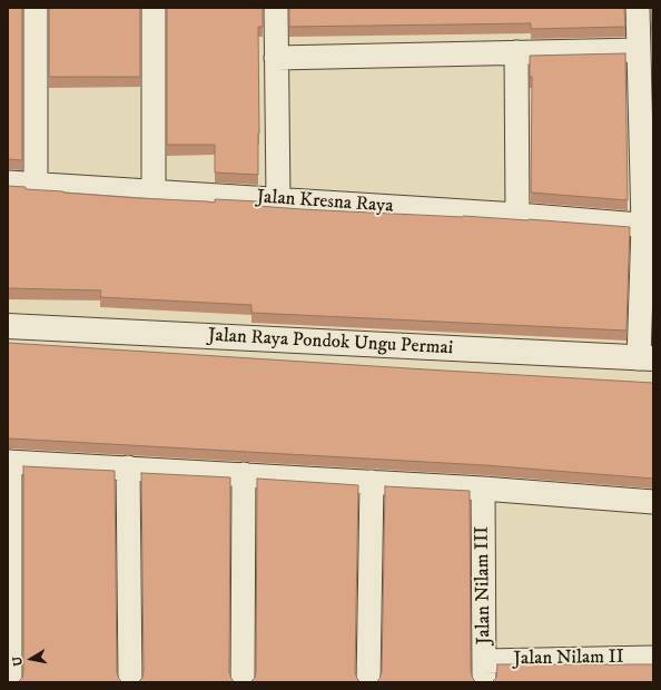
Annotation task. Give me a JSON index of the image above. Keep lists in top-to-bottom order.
{
  "streets": {
    "street": [
      "Jalan Kresna Raya",
      "Jalan Raya Pondok Ungu Permai",
      "Jalan Nilam III",
      "Jalan Nilam II"
    ]
  },
  "crossings": [
    ["Jalan Nilam III", "Jalan Nilam II"]
  ],
  "north": "left"
}
